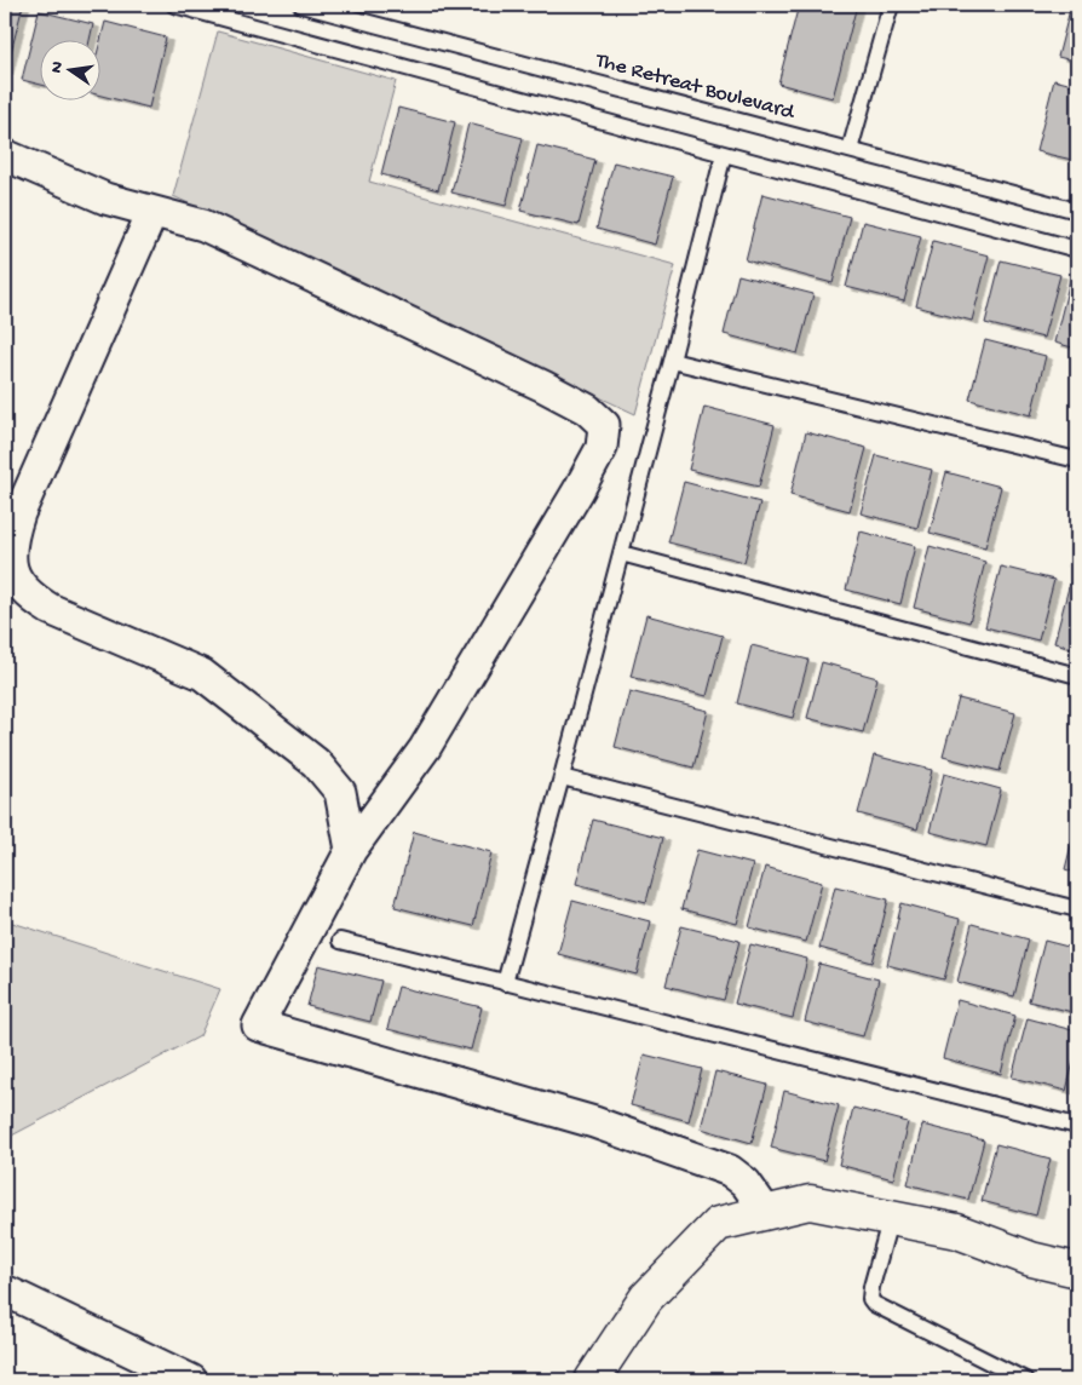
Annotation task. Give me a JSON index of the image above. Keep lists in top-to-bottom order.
{
  "streets": {
    "lane": ["The Retreat Boulevard"]
  },
  "north": "left"
}
